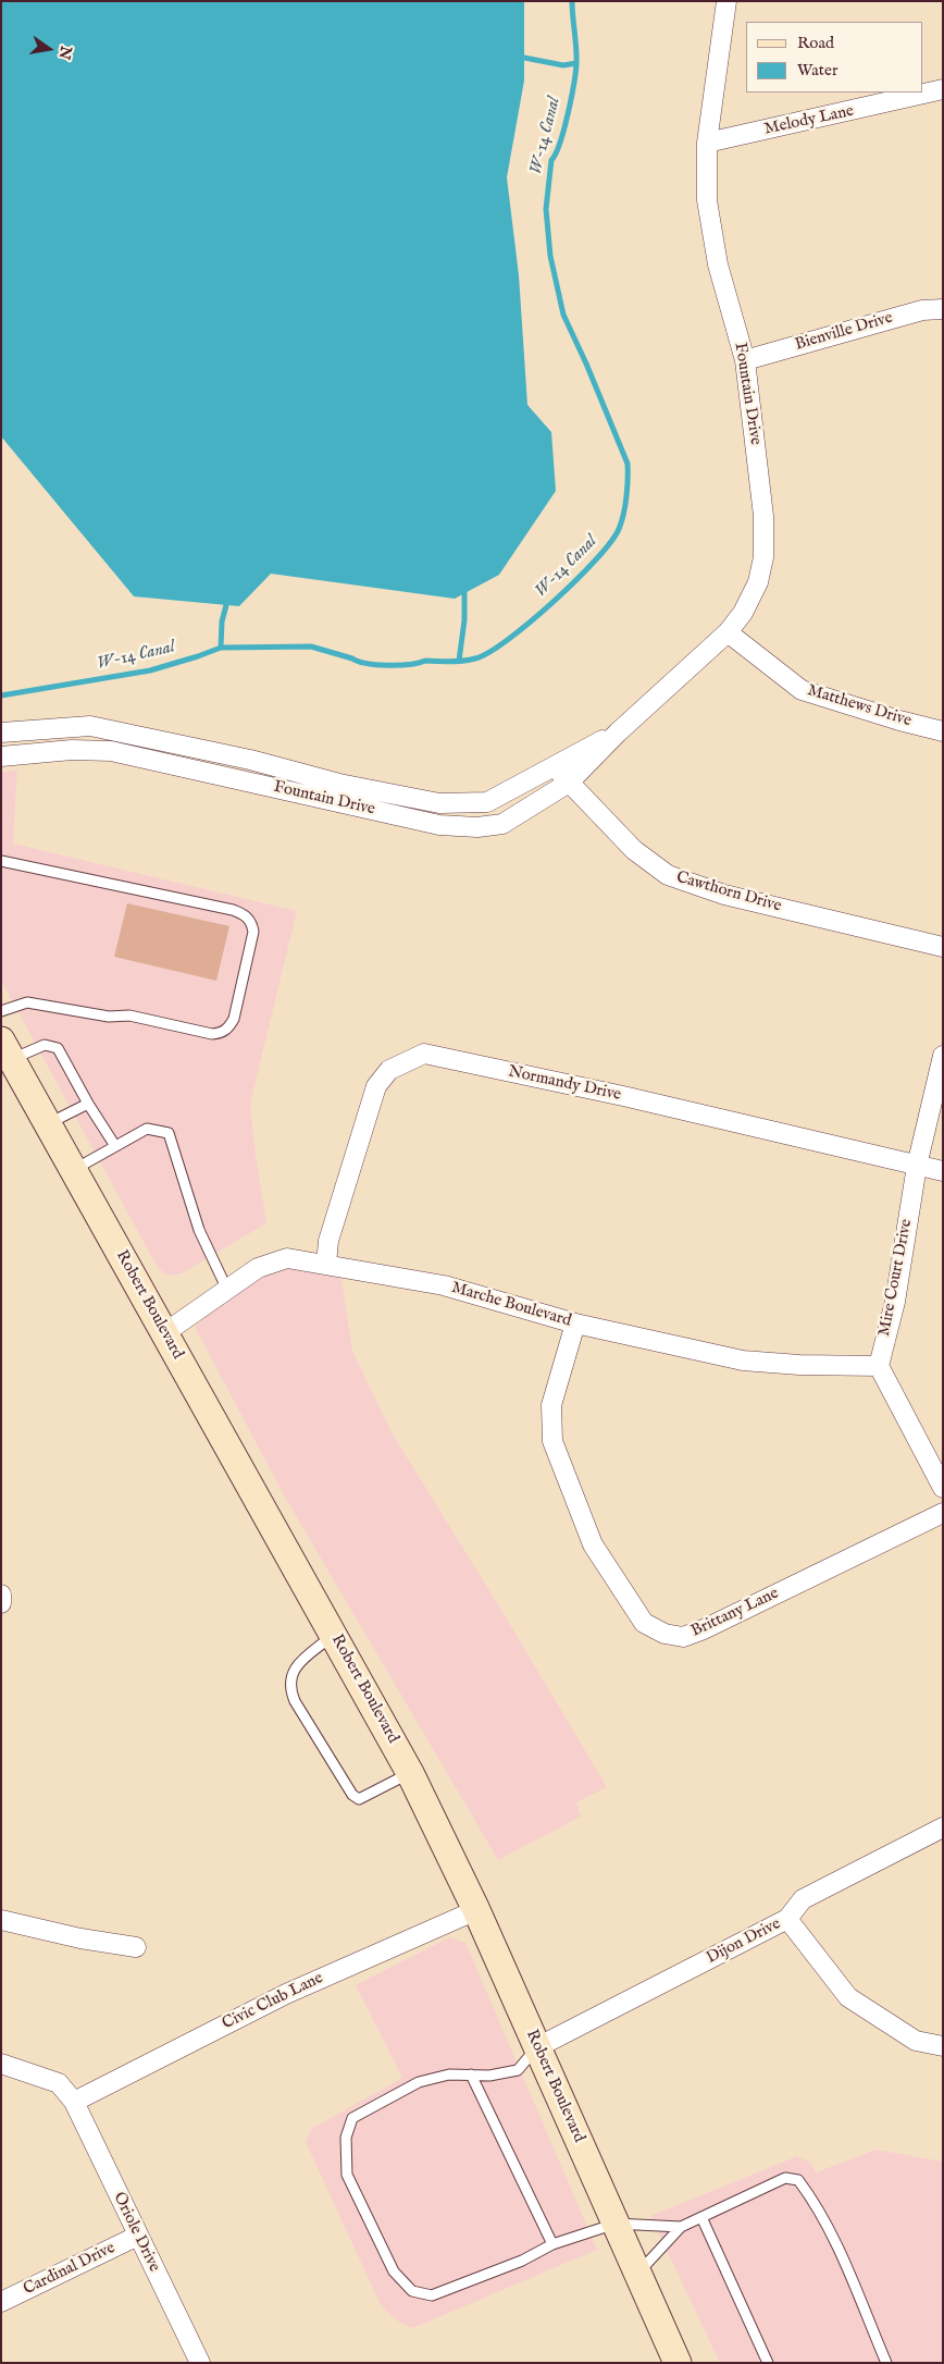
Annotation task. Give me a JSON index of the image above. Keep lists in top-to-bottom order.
{
  "streets": {
    "main road": ["Robert Boulevard"],
    "street": [
      "Melody Lane",
      "Bienville Drive",
      "Fountain Drive",
      "Matthews Drive",
      "Cawthorn Drive",
      "Normandy Drive",
      "Mire Court Drive",
      "Marche Boulevard",
      "Brittany Lane",
      "Dijon Drive",
      "Civic Club Lane",
      "Oriole Drive",
      "Cardinal Drive"
    ]
  },
  "crossings": [
    ["Melody Lane", "Fountain Drive"],
    ["Bienville Drive", "Fountain Drive"],
    ["Fountain Drive", "Matthews Drive"],
    ["Fountain Drive", "Cawthorn Drive"],
    ["Normandy Drive", "Mire Court Drive"],
    ["Normandy Drive", "Marche Boulevard"],
    ["Mire Court Drive", "Marche Boulevard"],
    ["Robert Boulevard", "Marche Boulevard"],
    ["Robert Boulevard", "Dijon Drive"],
    ["Robert Boulevard", "Civic Club Lane"],
    ["Marche Boulevard", "Brittany Lane"],
    ["Civic Club Lane", "Oriole Drive"],
    ["Oriole Drive", "Cardinal Drive"]
  ],
  "water": ["W-14 Canal"],
  "legend": ["Road", "Water"],
  "north": "right"
}
